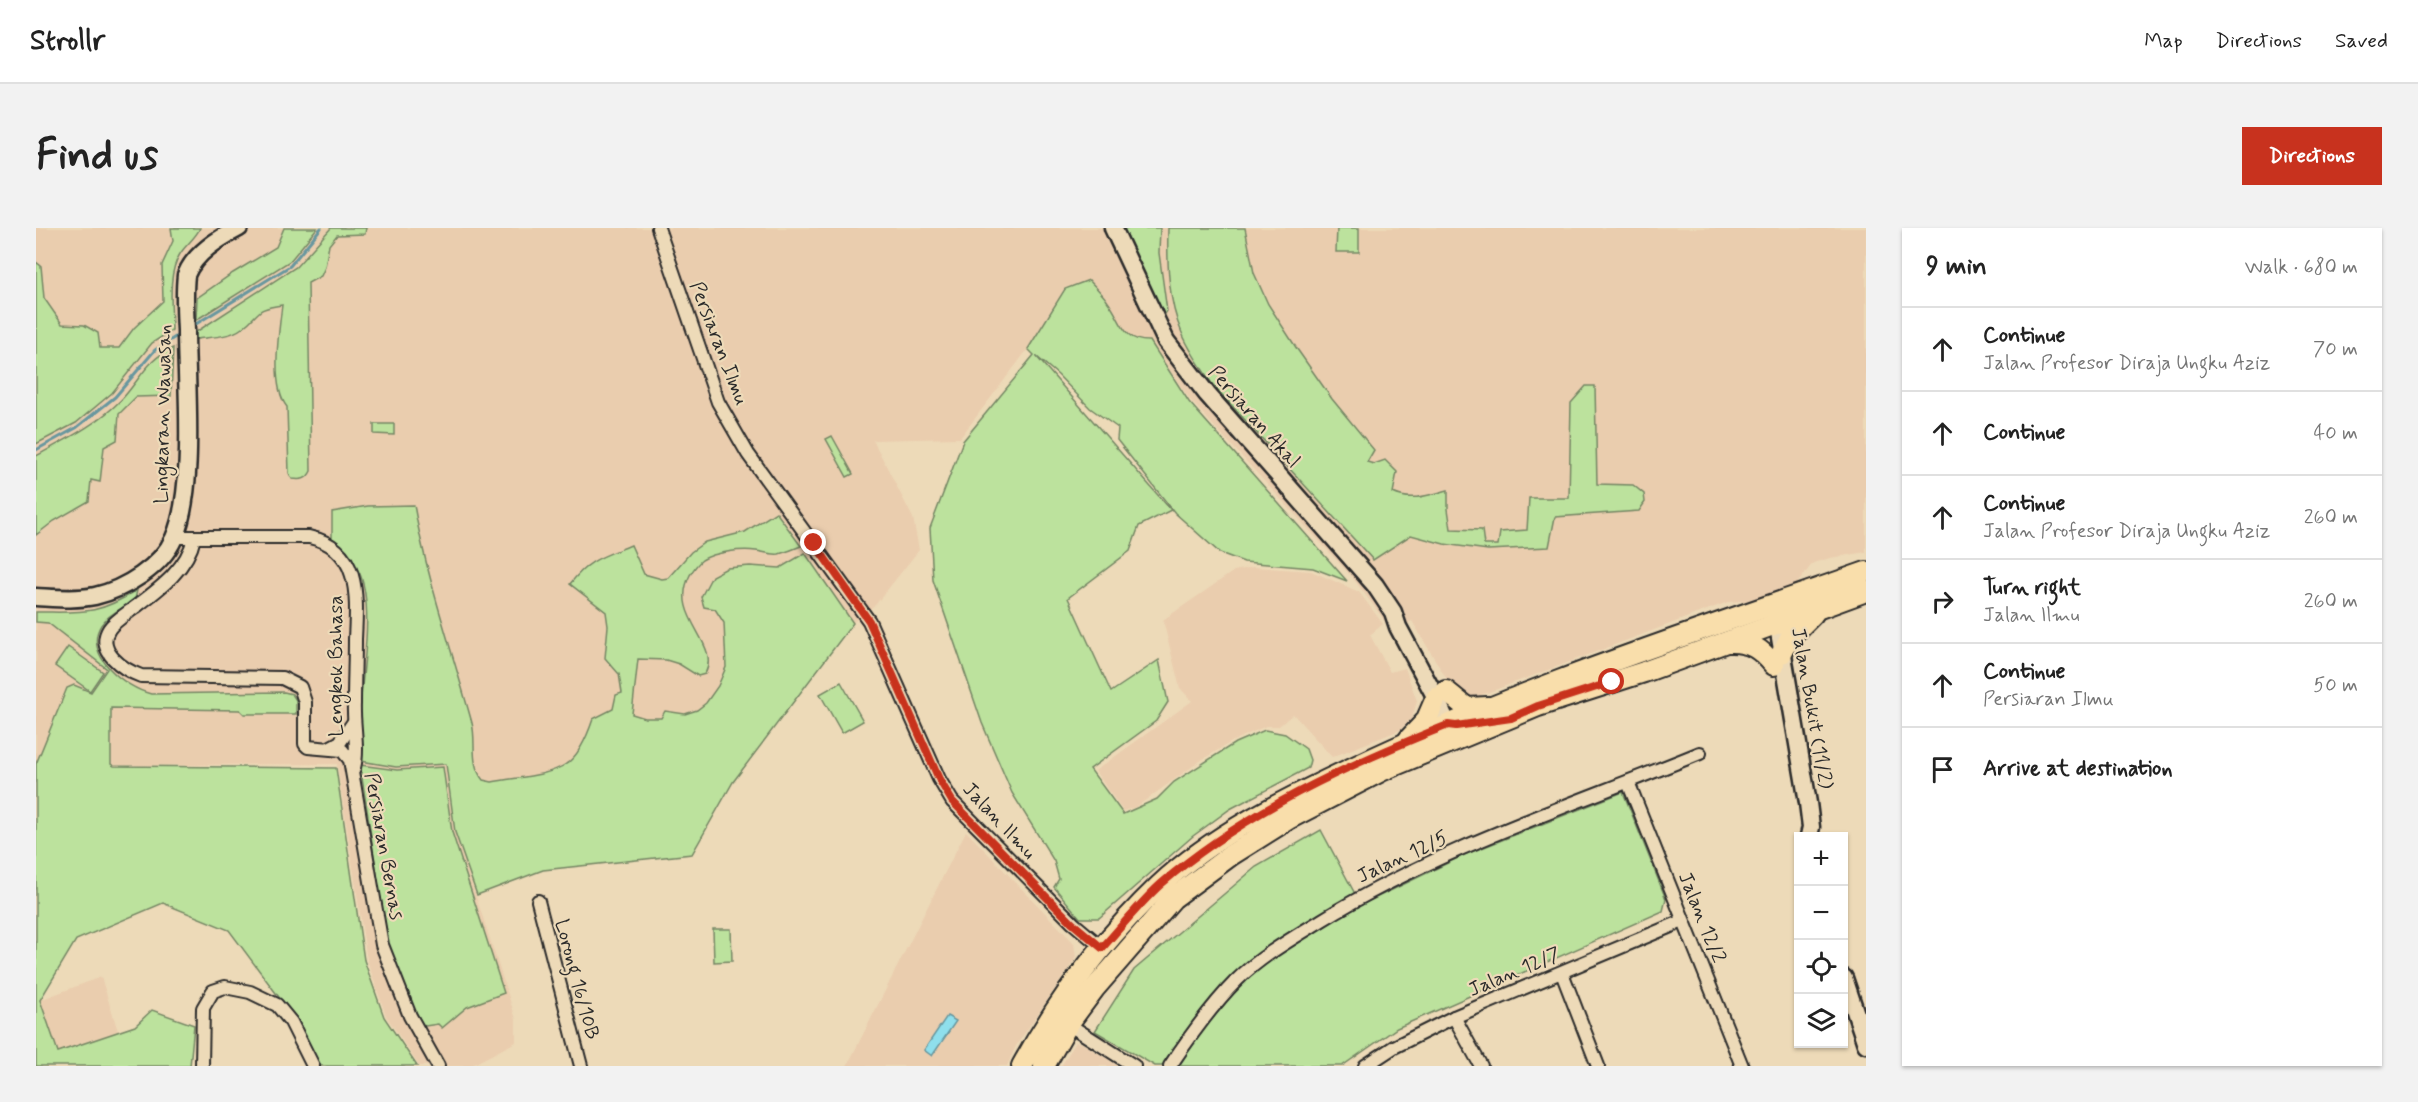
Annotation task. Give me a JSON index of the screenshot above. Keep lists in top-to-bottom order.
{
  "streets": {
    "street": [
      "Persiaran Ilmu",
      "Lingkaran Wawasan",
      "Persiaran Akal",
      "Lengkok Bahasa",
      "Jalan Bukit (11/2)",
      "Jalan Ilmu",
      "Persiaran Bernas",
      "Jalan 12/5",
      "Jalan 12/2",
      "Jalan 12/7",
      "Lorong 16/10B"
    ]
  },
  "crossings": [
    ["Persiaran Ilmu", "Jalan Ilmu"],
    ["Lingkaran Wawasan", "Lengkok Bahasa"],
    ["Lengkok Bahasa", "Persiaran Bernas"],
    ["Jalan 12/5", "Jalan 12/2"],
    ["Jalan 12/2", "Jalan 12/7"]
  ],
  "page": {
    "header": "Strollr",
    "nav": ["Map", "Directions", "Saved"],
    "buttons": "Directions",
    "title": "Find us",
    "heading": ["9 min", "Walk · 680 m"],
    "list": [
      ["Continue", "Jalan Profesor Diraja Ungku Aziz", "70 m"],
      ["Continue", "40 m"],
      ["Continue", "Jalan Profesor Diraja Ungku Aziz", "260 m"],
      ["Turn right", "Jalan Ilmu", "260 m"],
      ["Continue", "Persiaran Ilmu", "50 m"],
      "Arrive at destination"
    ],
    "map_buttons": ["+", "−"]
  }
}
